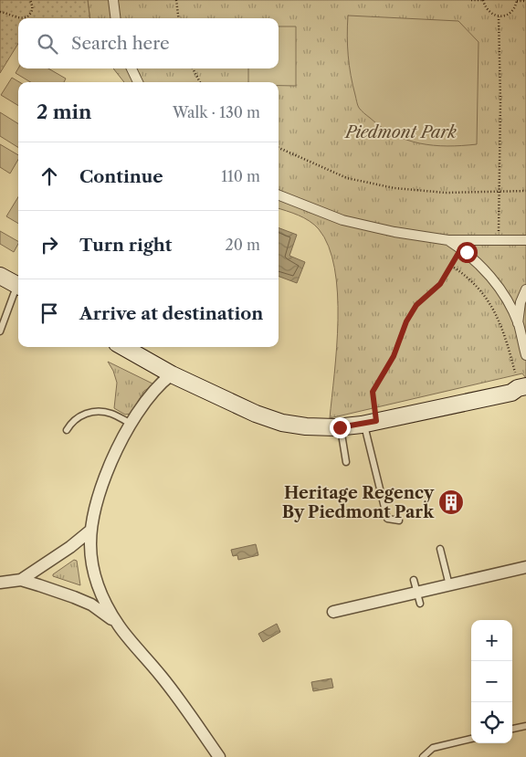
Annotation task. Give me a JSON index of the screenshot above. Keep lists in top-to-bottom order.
{
  "parks": ["Piedmont Park"],
  "places": {
    "building": ["Heritage Regency By Piedmont Park"]
  },
  "page": {
    "search": "Search here",
    "heading": ["2 min", "Walk · 130 m"],
    "list": [
      ["Continue", "110 m"],
      ["Turn right", "20 m"],
      "Arrive at destination"
    ],
    "map_buttons": ["+", "−"]
  }
}
